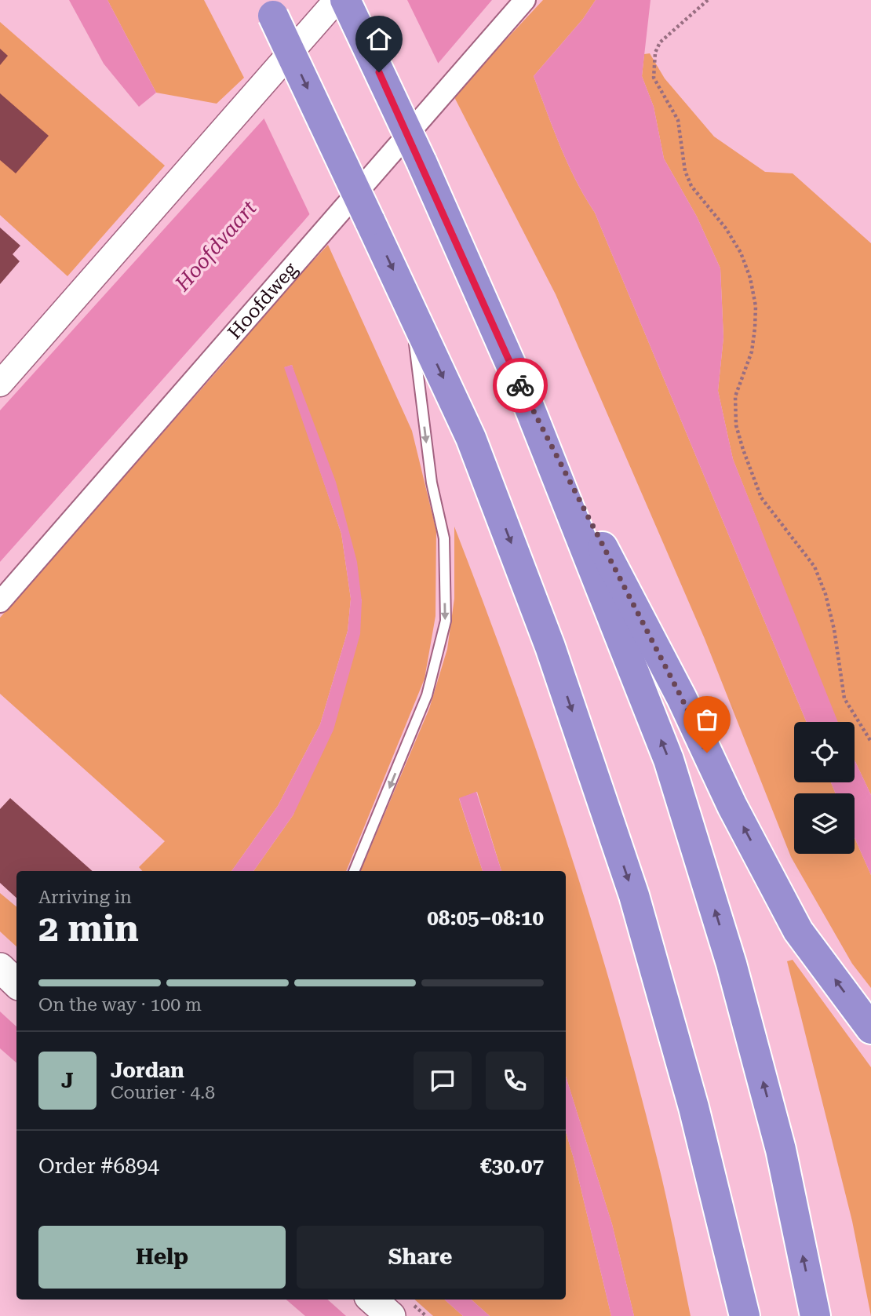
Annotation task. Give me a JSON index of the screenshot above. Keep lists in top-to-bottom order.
{
  "streets": {
    "street": ["Hoofdweg"]
  },
  "water": ["Hoofdvaart"],
  "page": {
    "heading": ["2 min", "Arriving in", "08:05–08:10"],
    "panel": [
      "Jordan",
      "Courier · 4.8",
      "Order #6894",
      "€30.07"
    ],
    "bar": "On the way · 100 m",
    "round": "J",
    "buttons": ["Help", "Share"]
  }
}
